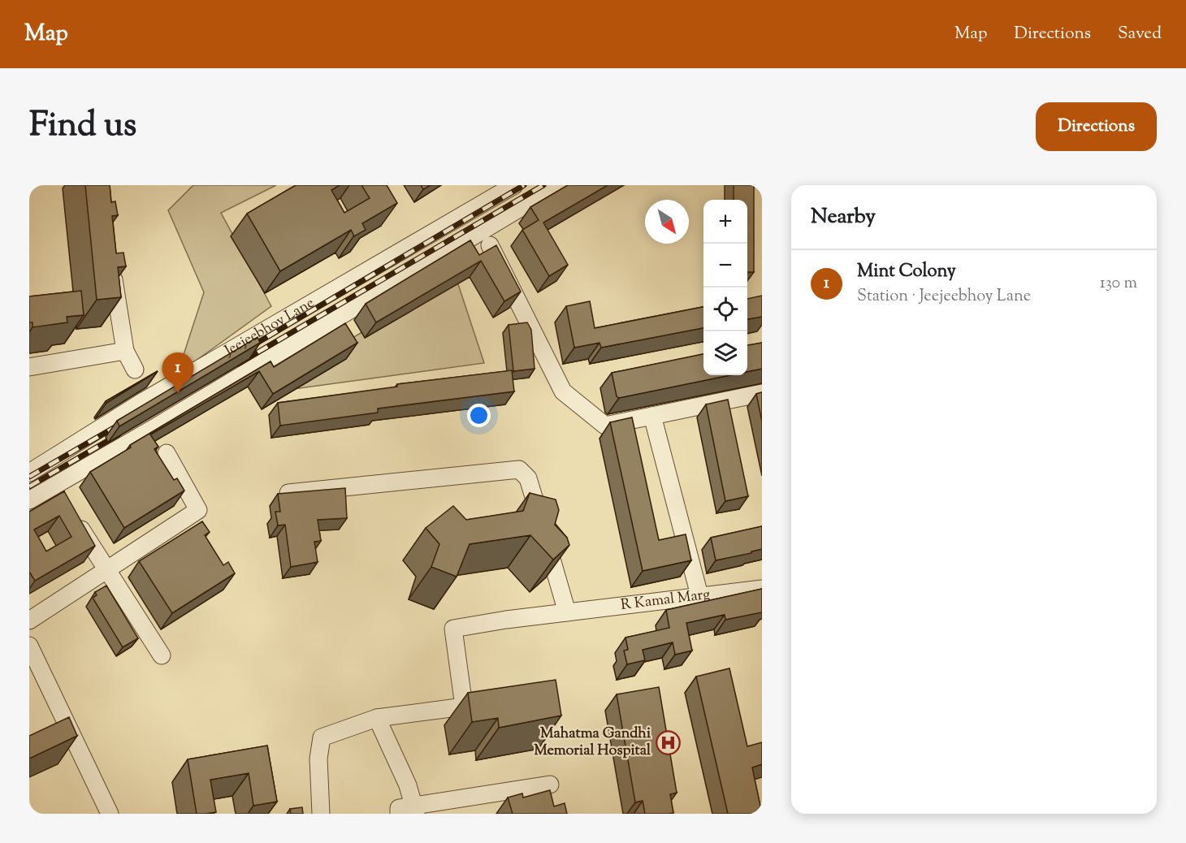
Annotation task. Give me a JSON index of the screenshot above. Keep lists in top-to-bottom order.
{
  "streets": {
    "street": ["Jeejeebhoy Lane", "R Kamal Marg"]
  },
  "places": {
    "hospital": ["Mahatma Gandhi Memorial Hospital"]
  },
  "north": "bottom right",
  "page": {
    "header": "Map",
    "nav": ["Map", "Directions", "Saved"],
    "title": "Find us",
    "buttons": "Directions",
    "heading": "Nearby",
    "map_buttons": ["+", "−"],
    "list": [
      {
        "mark": "1",
        "name": "Mint Colony",
        "note": "Station · Jeejeebhoy Lane",
        "value": "130 m"
      }
    ],
    "pins": "1"
  }
}
